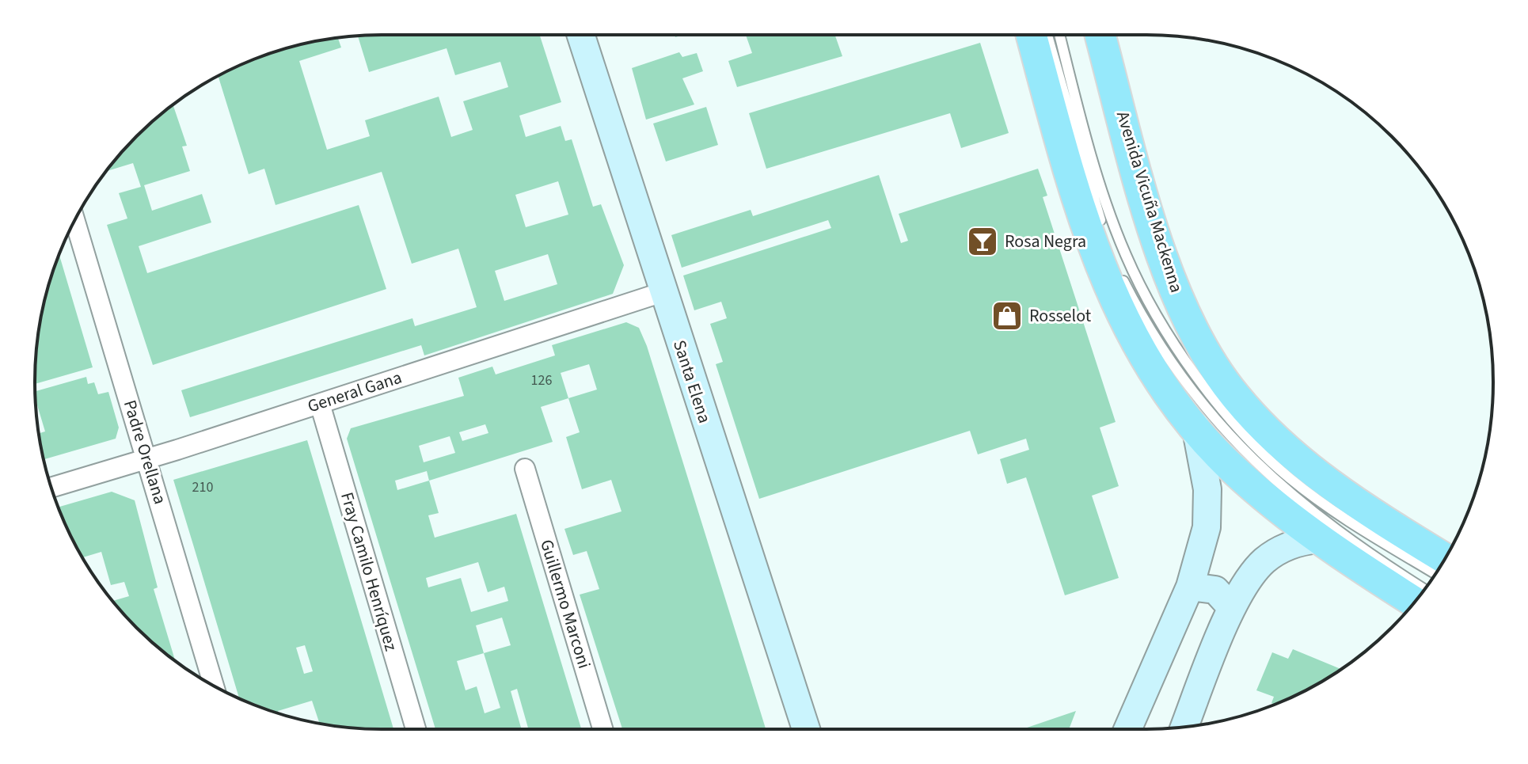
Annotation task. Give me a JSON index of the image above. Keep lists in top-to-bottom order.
{
  "streets": {
    "main road": ["Avenida Vicuña Mackenna", "Santa Elena"],
    "street": [
      "General Gana",
      "Padre Orellana",
      "Fray Camilo Henríquez",
      "Guillermo Marconi"
    ]
  },
  "crossings": [
    ["Santa Elena", "General Gana"],
    ["General Gana", "Padre Orellana"],
    ["General Gana", "Fray Camilo Henríquez"]
  ],
  "places": {
    "bar": ["Rosa Negra"],
    "shop": ["Rosselot"]
  },
  "house_numbers": ["126", "210"]
}
